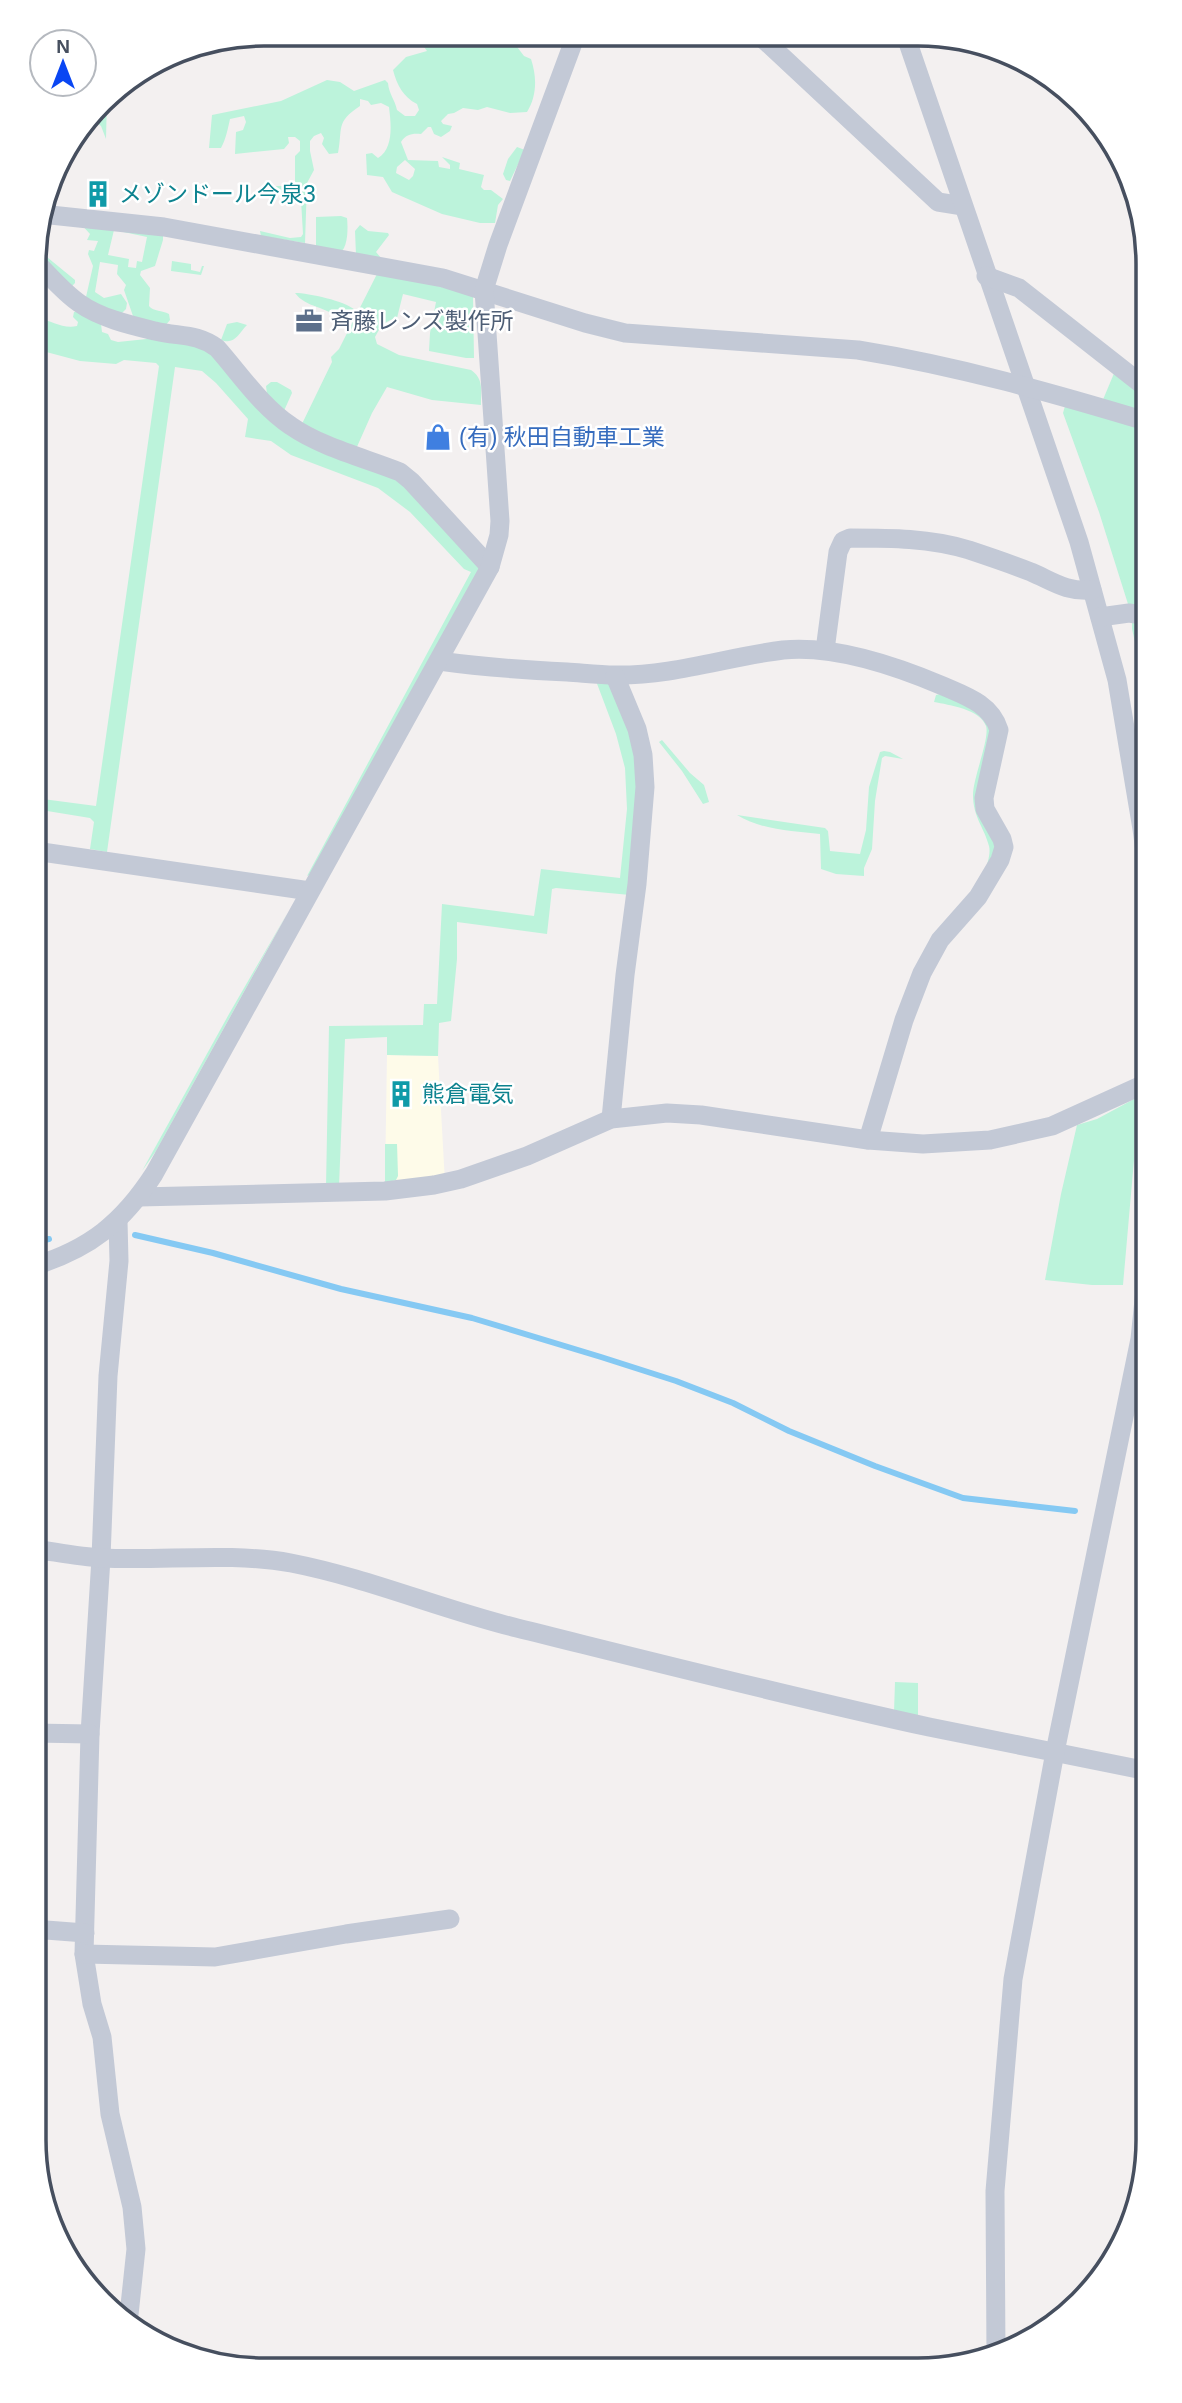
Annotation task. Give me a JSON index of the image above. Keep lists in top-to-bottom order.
{
  "places": {
    "building": ["メゾンドール今泉3", "熊倉電気"],
    "office": ["斉藤レンズ製作所"],
    "shop": ["(有) 秋田自動車工業"]
  },
  "north": "top"
}
